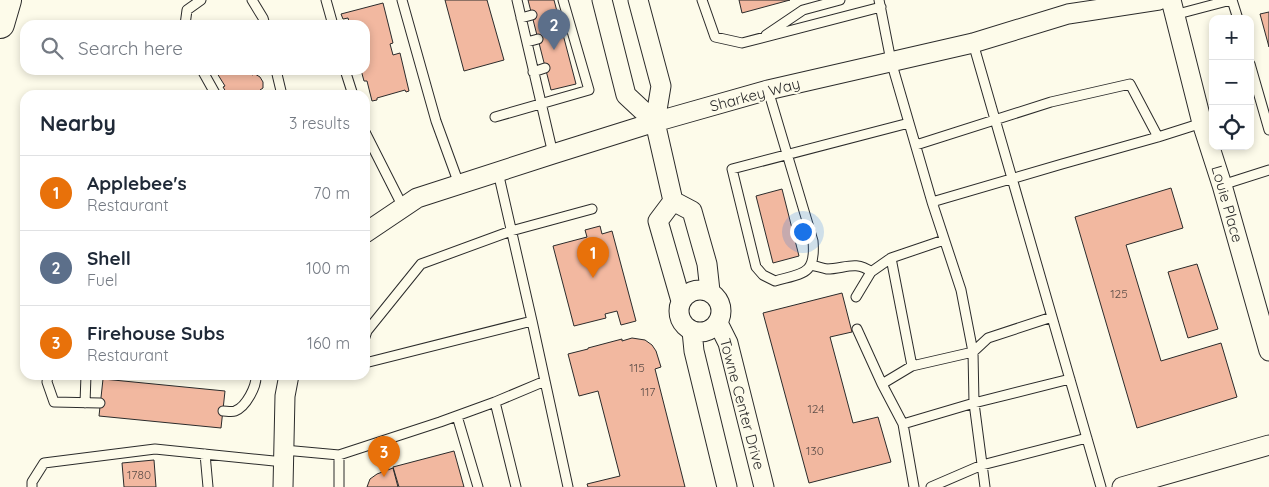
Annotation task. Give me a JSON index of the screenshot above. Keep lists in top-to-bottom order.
{
  "streets": {
    "street": ["Sharkey Way", "Louie Place", "Towne Center Drive"]
  },
  "house_numbers": [
    "125",
    "115",
    "117",
    "124",
    "130",
    "1780"
  ],
  "page": {
    "pins": ["2", "1", "3"],
    "map_buttons": ["+", "−"],
    "search": "Search here",
    "heading": ["Nearby", "3 results"],
    "list": [
      {
        "mark": "1",
        "name": "Applebee's",
        "note": "Restaurant",
        "value": "70 m"
      },
      {
        "mark": "2",
        "name": "Shell",
        "note": "Fuel",
        "value": "100 m"
      },
      {
        "mark": "3",
        "name": "Firehouse Subs",
        "note": "Restaurant",
        "value": "160 m"
      }
    ]
  }
}
